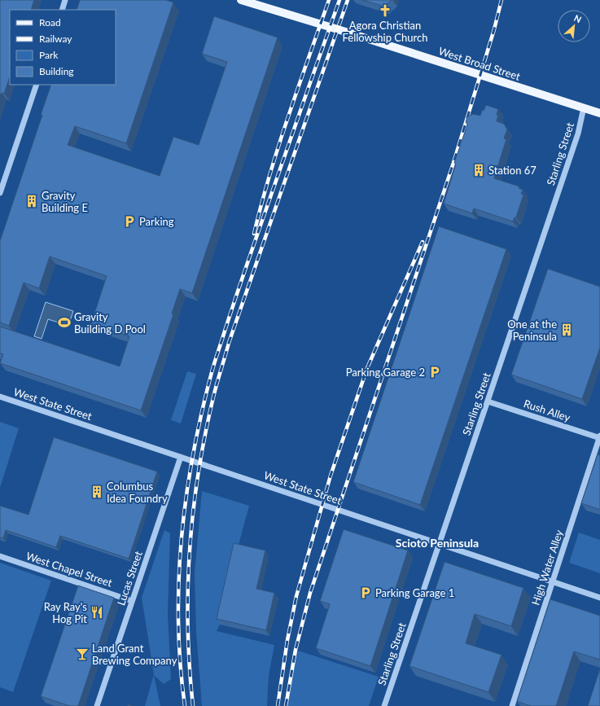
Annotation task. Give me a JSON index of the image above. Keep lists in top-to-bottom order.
{
  "streets": {
    "main road": ["West Broad Street"],
    "street": [
      "Starling Street",
      "West State Street",
      "Rush Alley",
      "High Water Alley",
      "West Chapel Street",
      "Lucas Street"
    ]
  },
  "crossings": [
    ["West Broad Street", "Starling Street"],
    ["Starling Street", "West State Street"],
    ["Starling Street", "Rush Alley"],
    ["West State Street", "High Water Alley"],
    ["West State Street", "Lucas Street"],
    ["Rush Alley", "High Water Alley"],
    ["West Chapel Street", "Lucas Street"]
  ],
  "districts": ["Scioto Peninsula"],
  "places": {
    "church": ["Agora Christian Fellowship Church"],
    "building": [
      "Station 67",
      "Gravity Building E",
      "One at the Peninsula",
      "Columbus Idea Foundry"
    ],
    "parking": ["Parking", "Parking Garage 2", "Parking Garage 1"],
    "sports": ["Gravity Building D Pool"],
    "restaurant": ["Ray Ray's Hog Pit"],
    "bar": ["Land Grant Brewing Company"]
  },
  "legend": [
    "Road",
    "Railway",
    "Park",
    "Building"
  ],
  "north": "top right"
}
